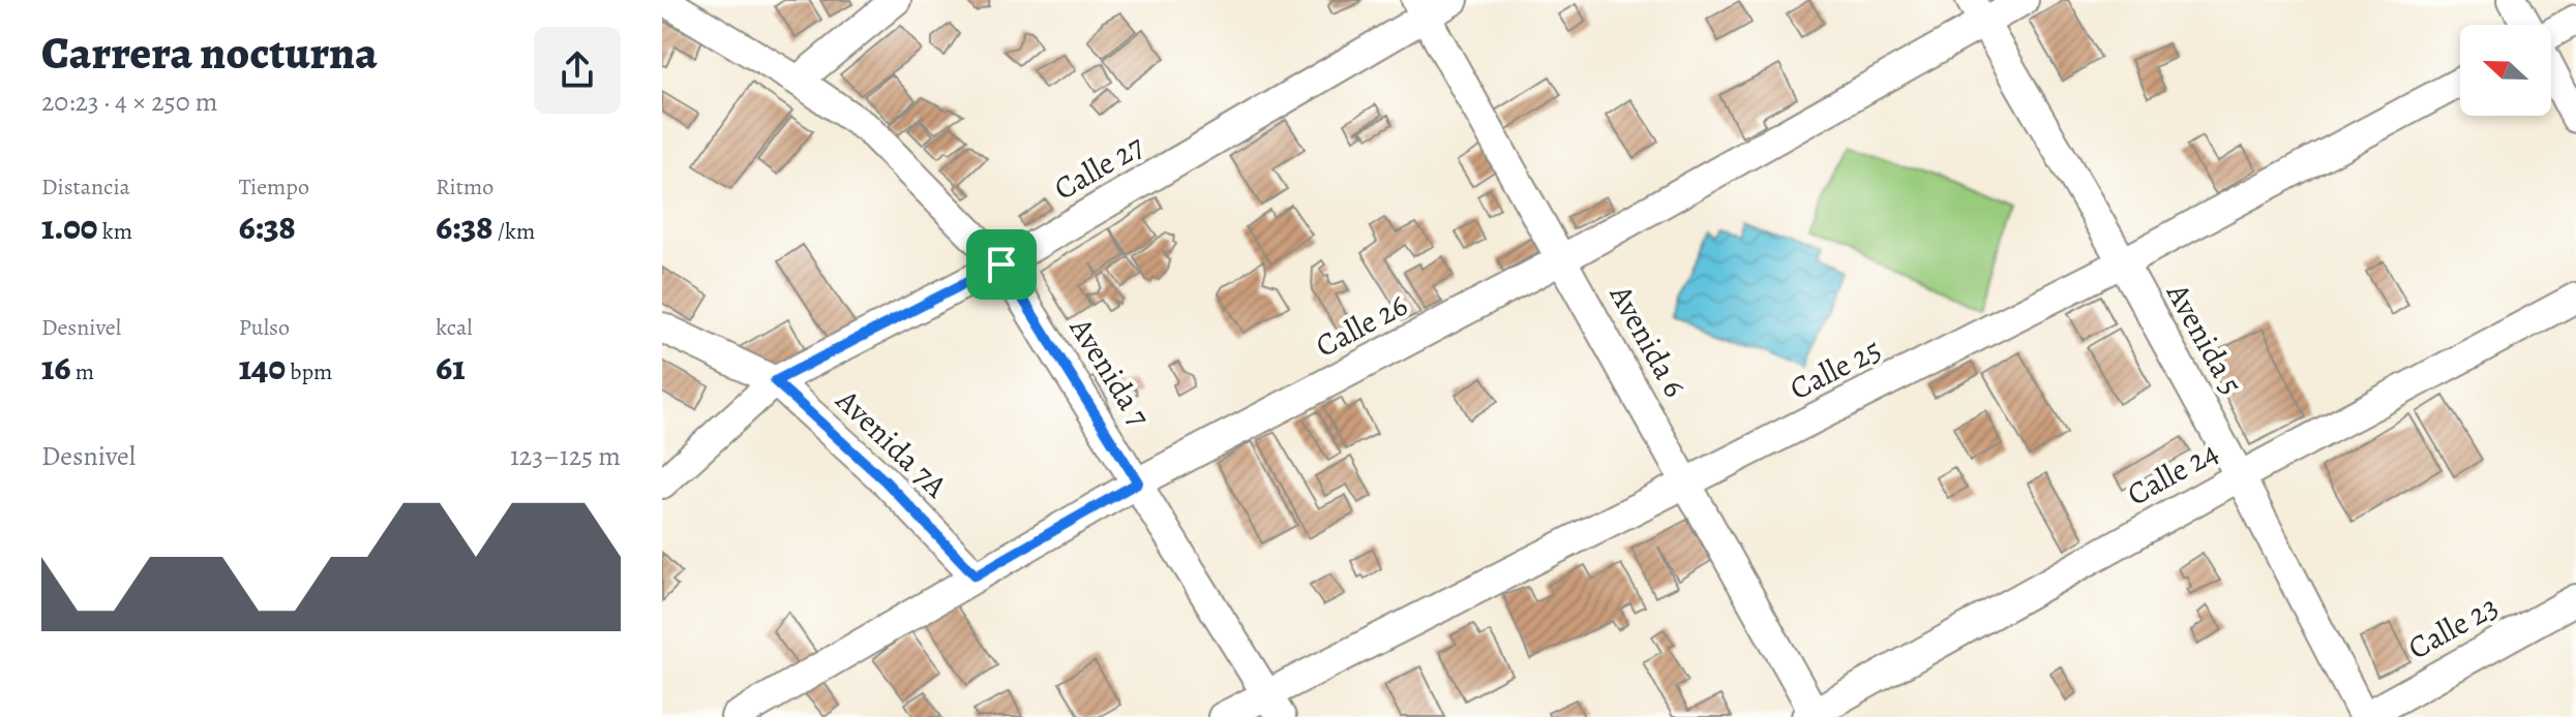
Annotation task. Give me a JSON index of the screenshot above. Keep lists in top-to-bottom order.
{
  "streets": {
    "street": [
      "Calle 27",
      "Calle 26",
      "Avenida 5",
      "Avenida 6",
      "Calle 25",
      "Avenida 7",
      "Avenida 7A",
      "Calle 24",
      "Calle 23"
    ]
  },
  "crossings": [
    ["Calle 27", "Avenida 6"],
    ["Calle 27", "Avenida 7"],
    ["Calle 27", "Avenida 7A"],
    ["Calle 26", "Avenida 5"],
    ["Calle 26", "Avenida 6"],
    ["Calle 26", "Avenida 7"],
    ["Calle 26", "Avenida 7A"],
    ["Avenida 5", "Calle 25"],
    ["Avenida 5", "Calle 24"],
    ["Avenida 5", "Calle 23"],
    ["Avenida 6", "Calle 25"],
    ["Avenida 6", "Calle 24"],
    ["Calle 25", "Avenida 7"]
  ],
  "north": "left",
  "page": {
    "heading": ["Carrera nocturna", "20:23 · 4 × 250 m"],
    "stats": [
      ["Distancia", "1.00 km"],
      ["Tiempo", "6:38"],
      ["Ritmo", "6:38 /km"],
      ["Desnivel", "16 m"],
      ["Pulso", "140 bpm"],
      ["kcal", "61"]
    ],
    "chart": ["Desnivel", "123–125 m"]
  }
}
